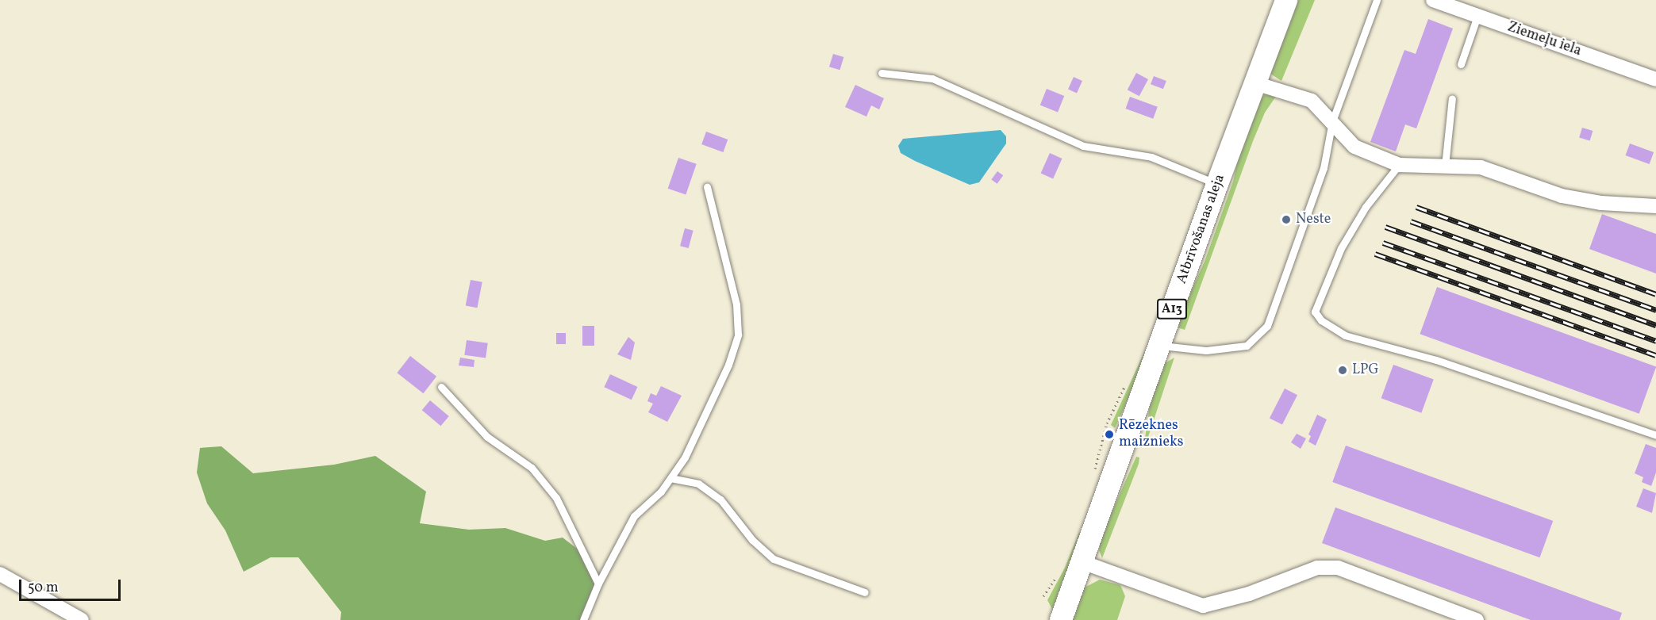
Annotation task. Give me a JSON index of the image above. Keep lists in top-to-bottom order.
{
  "streets": {
    "main road": ["Atbrīvošanas aleja", "A13"],
    "street": ["Ziemeļu iela"]
  },
  "places": ["Neste", "LPG", "Rēzeknes maiznieks"],
  "scale_bar": "50 m"
}
